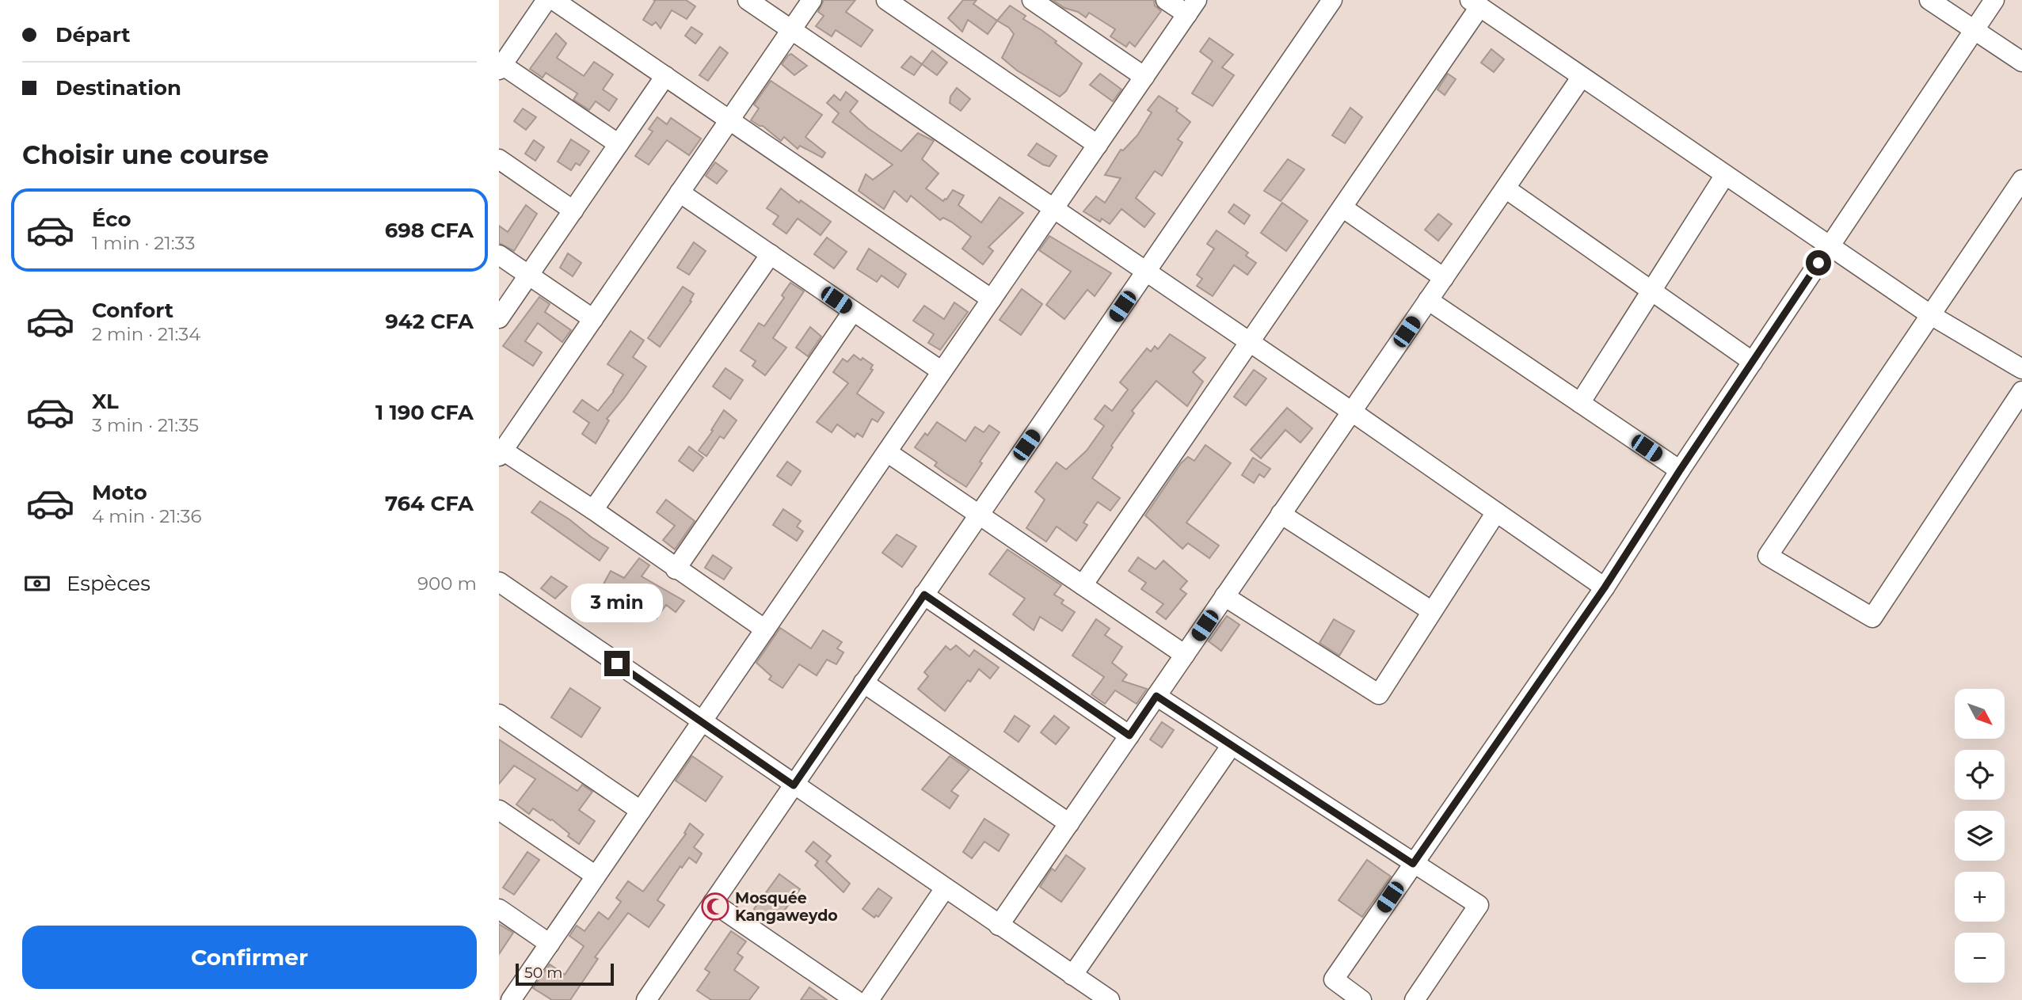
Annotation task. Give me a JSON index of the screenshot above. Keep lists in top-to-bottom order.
{
  "places": {
    "mosque": ["Mosquée Kangaweydo"]
  },
  "scale_bar": "50 m",
  "north": "bottom right",
  "page": {
    "banner": ["Départ", "Destination"],
    "heading": "Choisir une course",
    "list": [
      {
        "name": "Éco",
        "note": "1 min · 21:33",
        "value": "698 CFA"
      },
      {
        "name": "Confort",
        "note": "2 min · 21:34",
        "value": "942 CFA"
      },
      {
        "name": "XL",
        "note": "3 min · 21:35",
        "value": "1 190 CFA"
      },
      {
        "name": "Moto",
        "note": "4 min · 21:36",
        "value": "764 CFA"
      }
    ],
    "pay": ["Espèces", "900 m"],
    "bubble": "3 min",
    "map_buttons": ["+", "−"],
    "buttons": "Confirmer",
    "scale": "50 m"
  }
}
